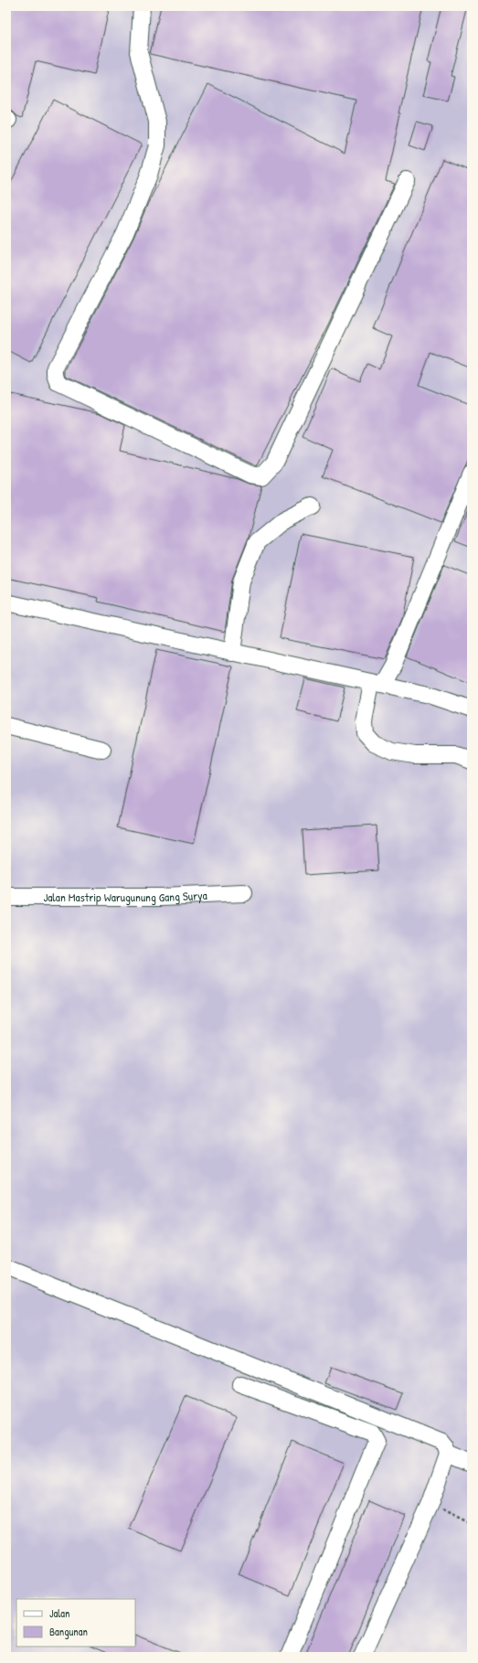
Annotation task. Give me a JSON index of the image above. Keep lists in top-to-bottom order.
{
  "streets": {
    "street": ["Jalan Mastrip Warugunung Gang Surya"]
  },
  "legend": ["Jalan", "Bangunan"]
}
